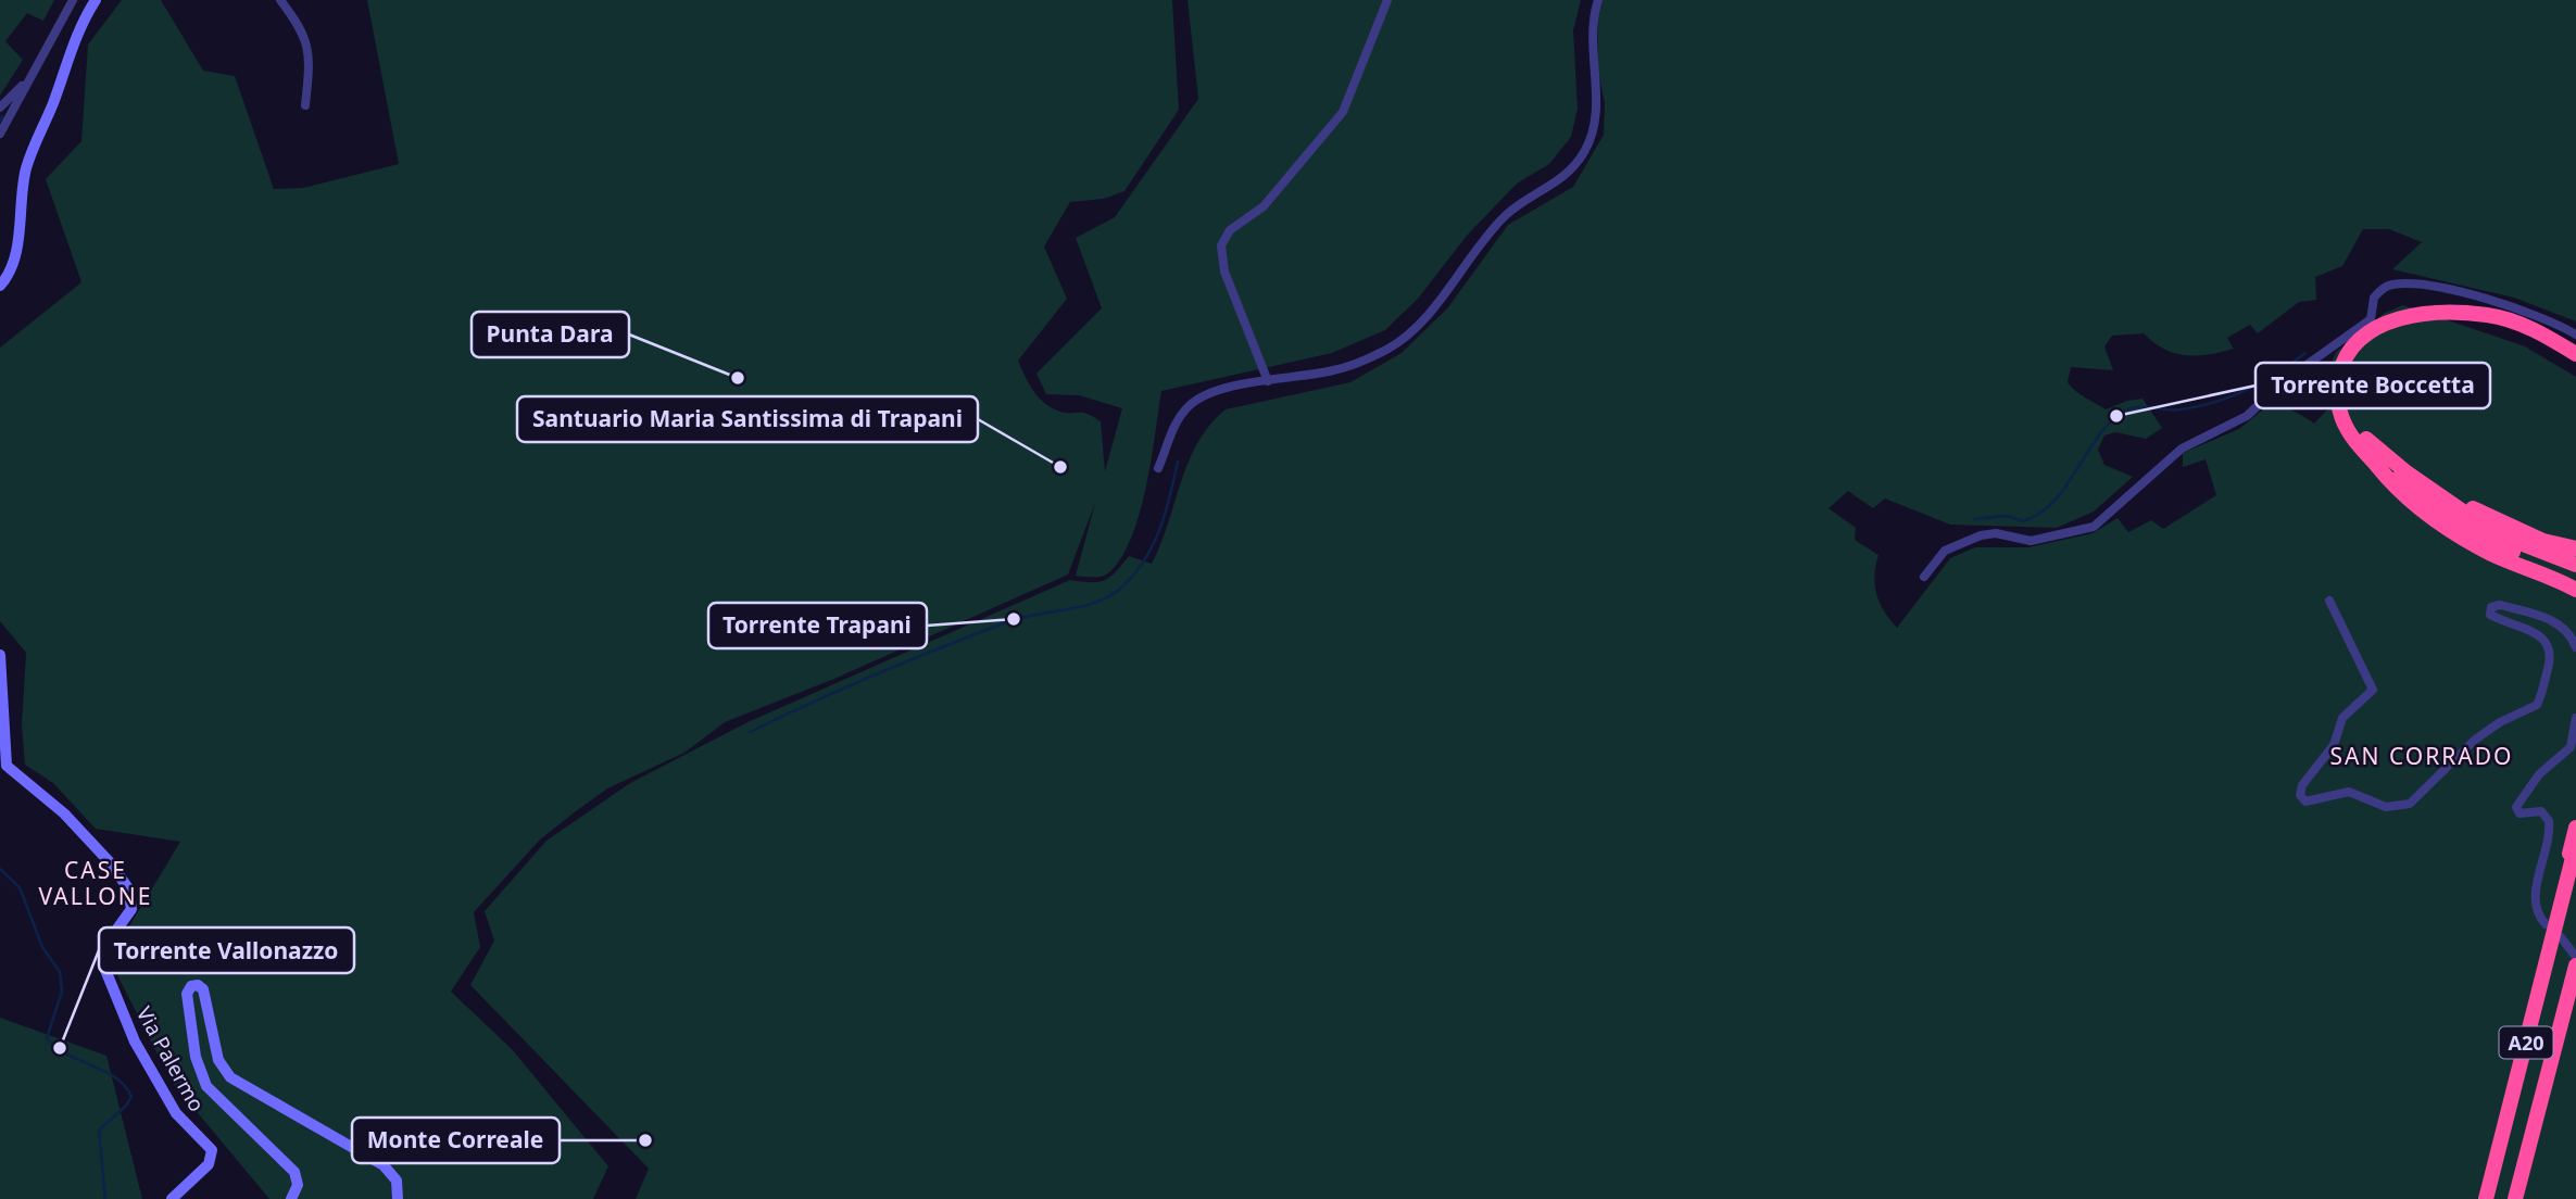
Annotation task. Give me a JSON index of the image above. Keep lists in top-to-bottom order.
{
  "streets": {
    "highway": ["A20"],
    "main road": ["Via Palermo"]
  },
  "districts": ["SAN CORRADO", "CASE VALLONE"],
  "places": [
    "Punta Dara",
    "Torrente Boccetta",
    "Santuario Maria Santissima di Trapani",
    "Torrente Trapani",
    "Torrente Vallonazzo",
    "Monte Correale"
  ]
}
